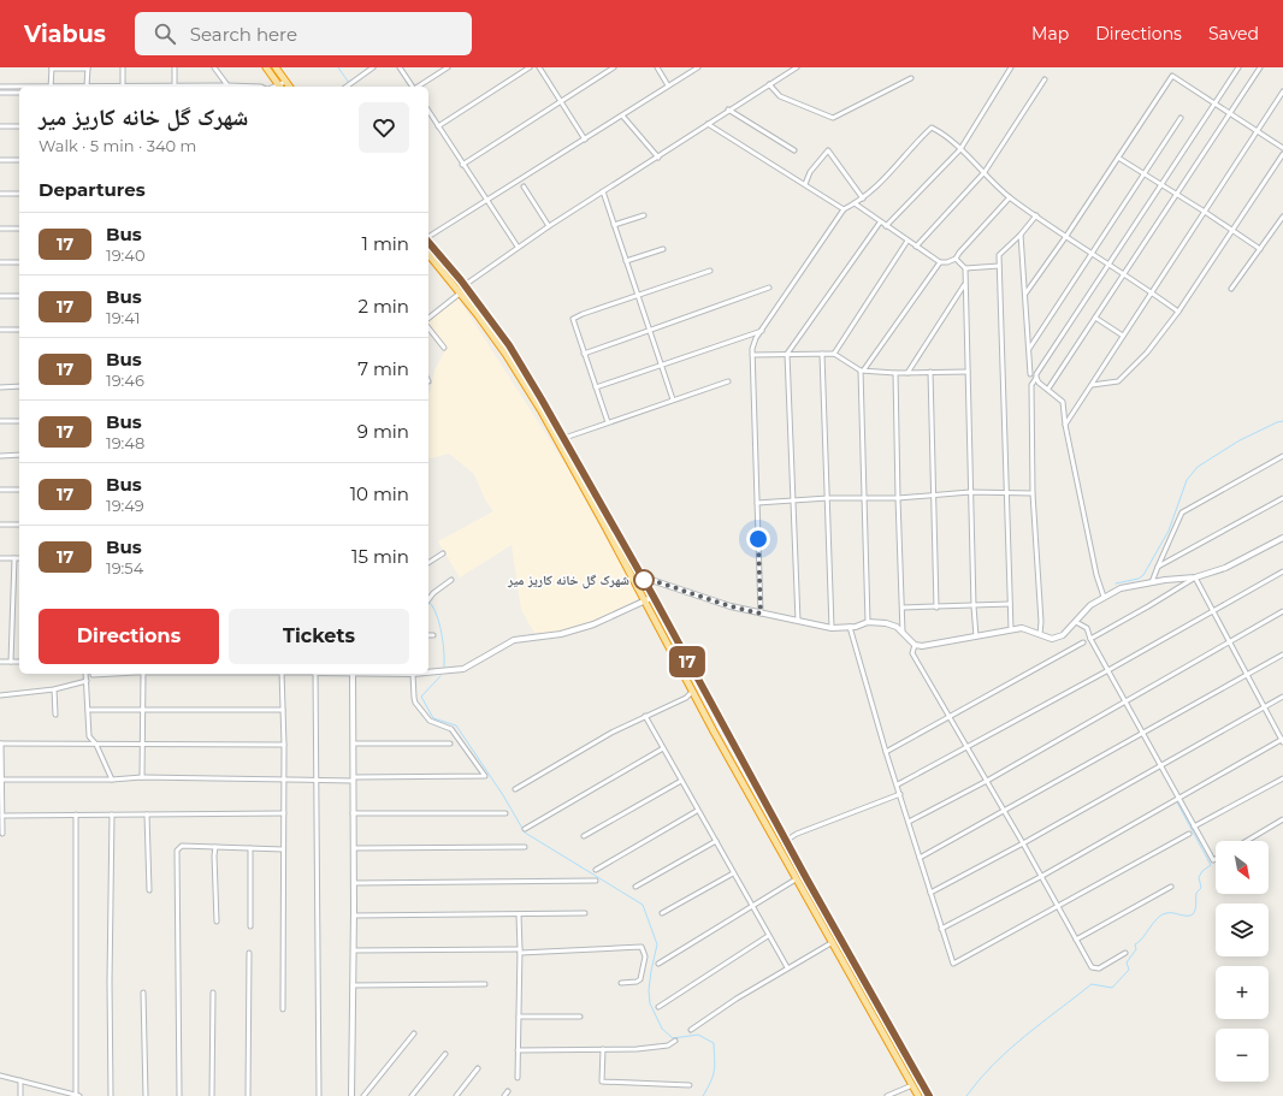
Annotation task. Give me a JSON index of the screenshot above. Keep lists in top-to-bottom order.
{
  "places": ["شهرک گل خانه کاریز میر"],
  "lines": ["bus line 17"],
  "north": "bottom right",
  "page": {
    "header": "Viabus",
    "search": "Search here",
    "nav": ["Map", "Directions", "Saved"],
    "on_map": "17",
    "heading": [
      ["شهرک گل خانه کاریز میر", "Walk · 5 min · 340 m"],
      "Departures"
    ],
    "list": [
      {
        "mark": "17",
        "name": "Bus",
        "note": "19:40",
        "value": "1 min"
      },
      {
        "mark": "17",
        "name": "Bus",
        "note": "19:41",
        "value": "2 min"
      },
      {
        "mark": "17",
        "name": "Bus",
        "note": "19:46",
        "value": "7 min"
      },
      {
        "mark": "17",
        "name": "Bus",
        "note": "19:48",
        "value": "9 min"
      },
      {
        "mark": "17",
        "name": "Bus",
        "note": "19:49",
        "value": "10 min"
      },
      {
        "mark": "17",
        "name": "Bus",
        "note": "19:54",
        "value": "15 min"
      }
    ],
    "buttons": ["Directions", "Tickets"],
    "map_buttons": ["+", "−"]
  }
}
